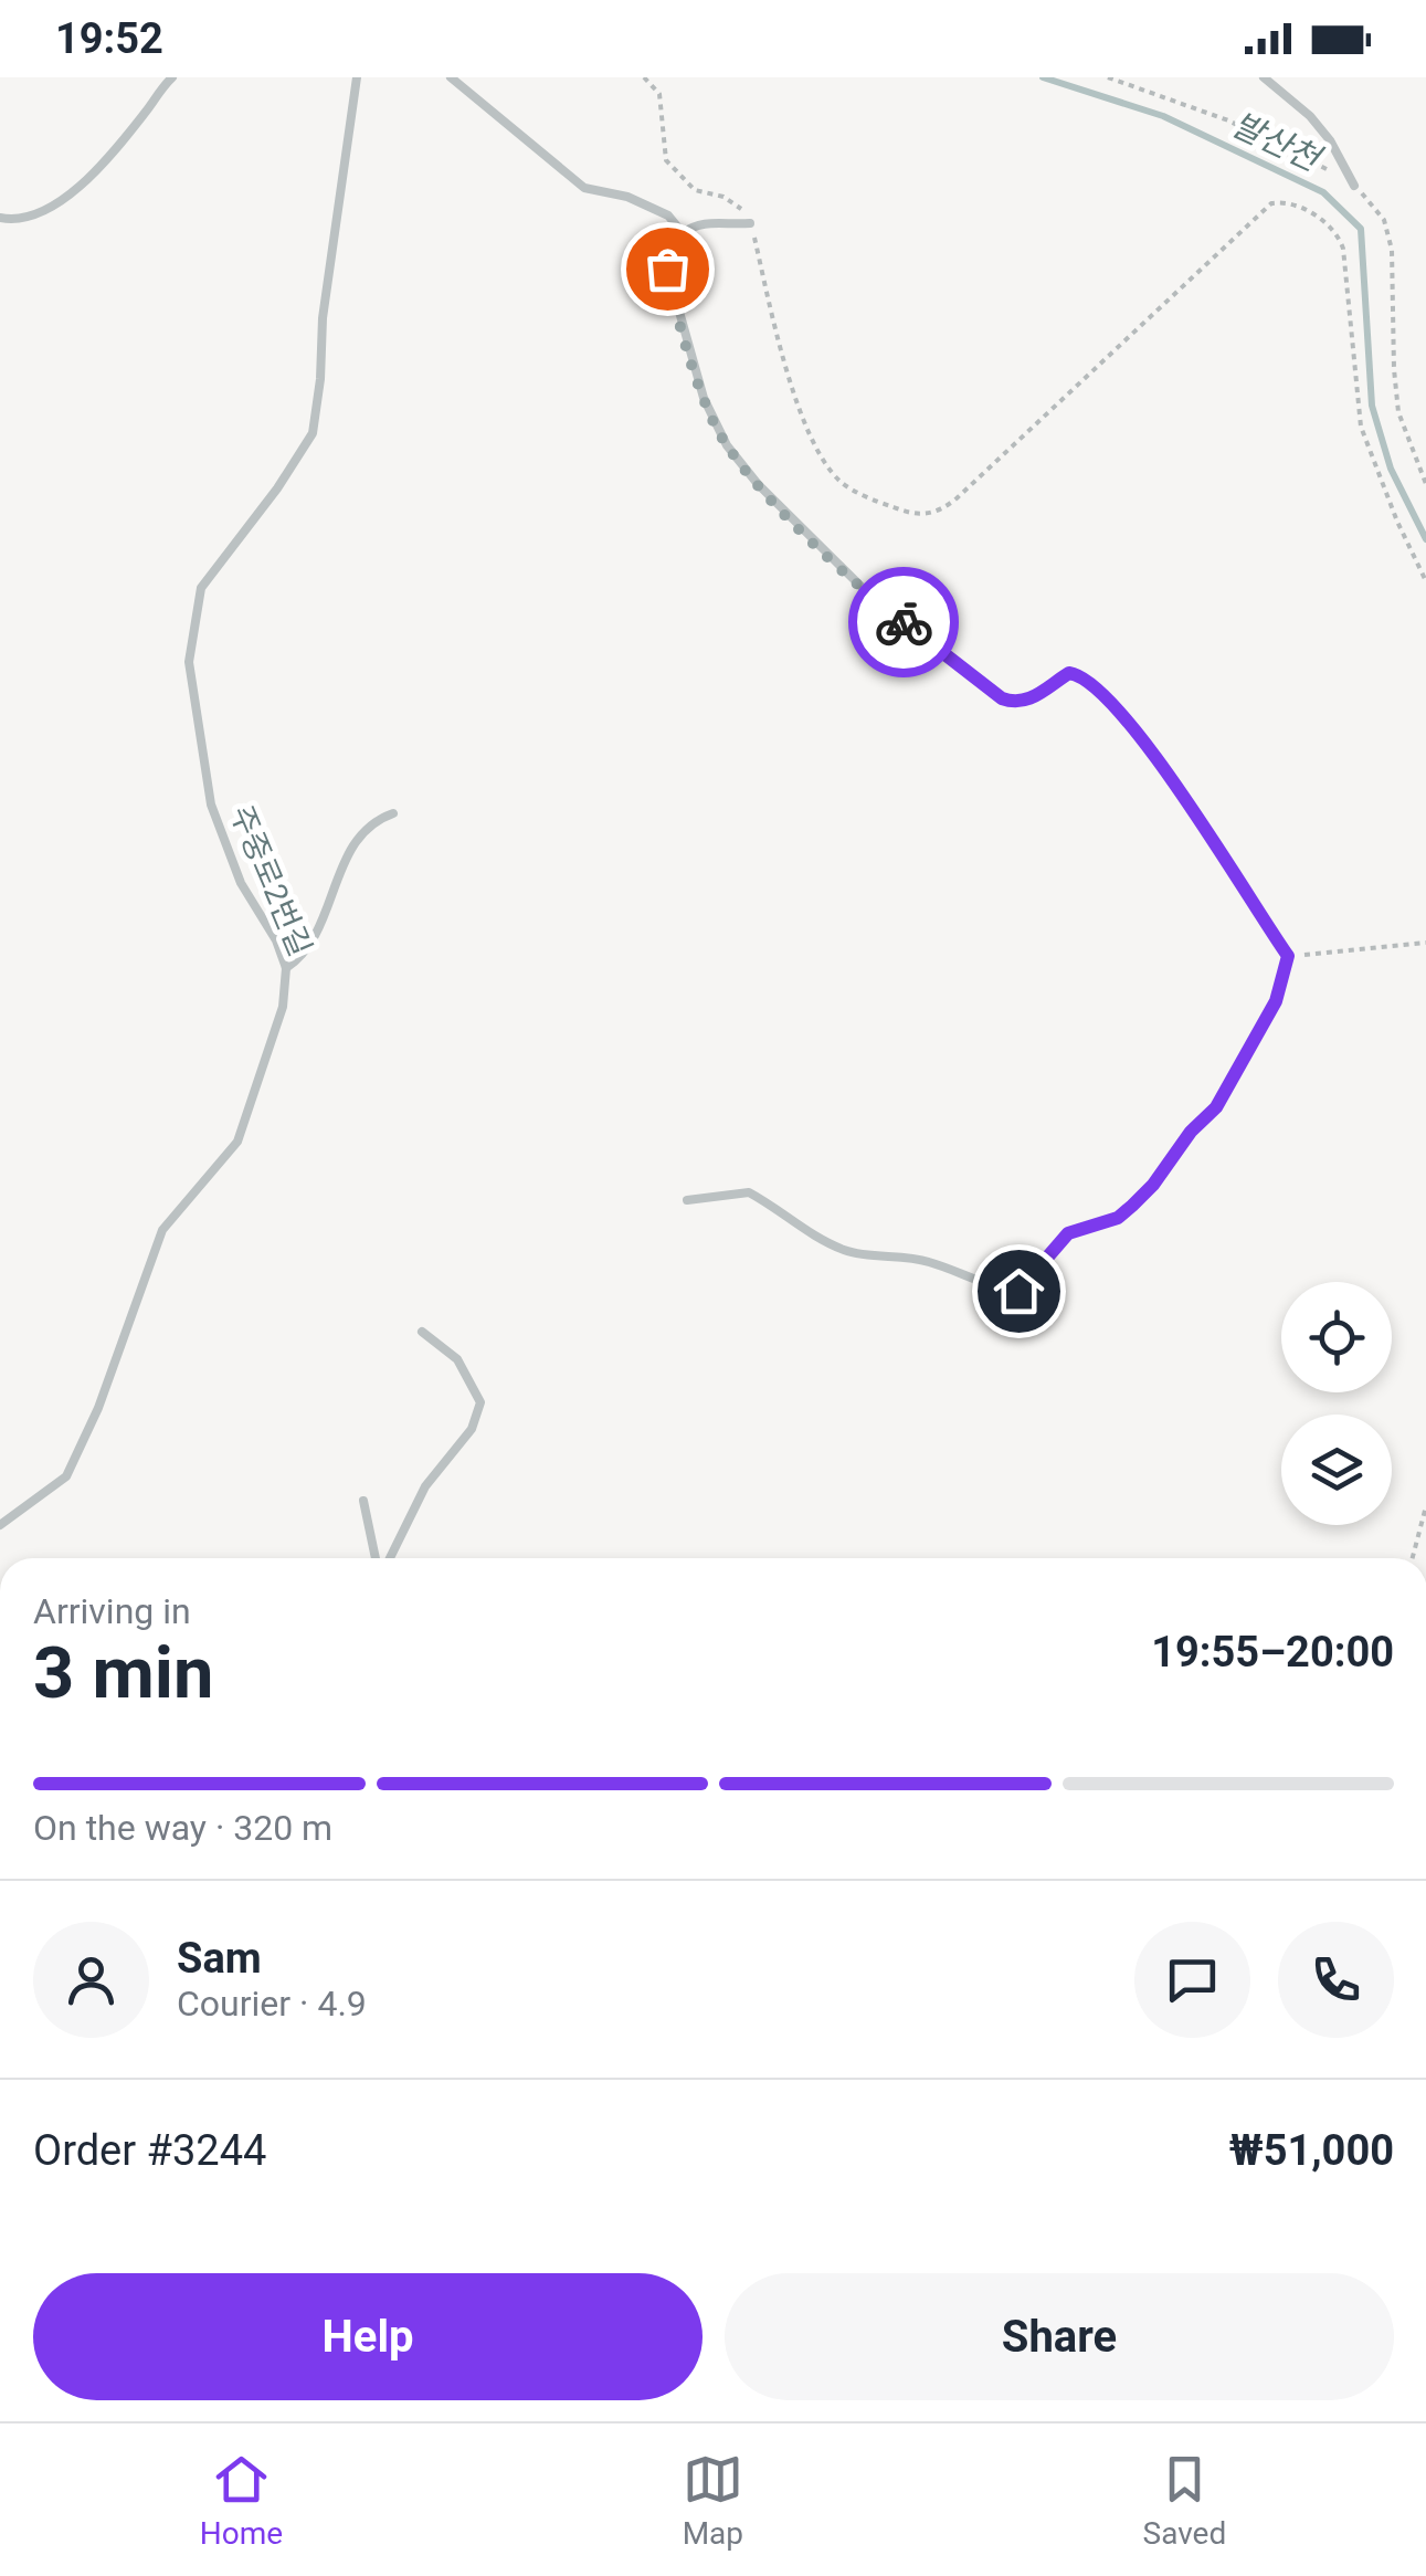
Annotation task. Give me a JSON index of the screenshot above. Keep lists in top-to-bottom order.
{
  "streets": {
    "lane": ["주중로2번길"]
  },
  "water": ["발산천"],
  "page": {
    "status": "19:52",
    "heading": ["3 min", "Arriving in", "19:55–20:00"],
    "panel": [
      "Sam",
      "Courier · 4.9",
      "Order #3244",
      "₩51,000"
    ],
    "bar": "On the way · 320 m",
    "buttons": ["Help", "Share"],
    "tabs": ["Home", "Map", "Saved"]
  }
}
